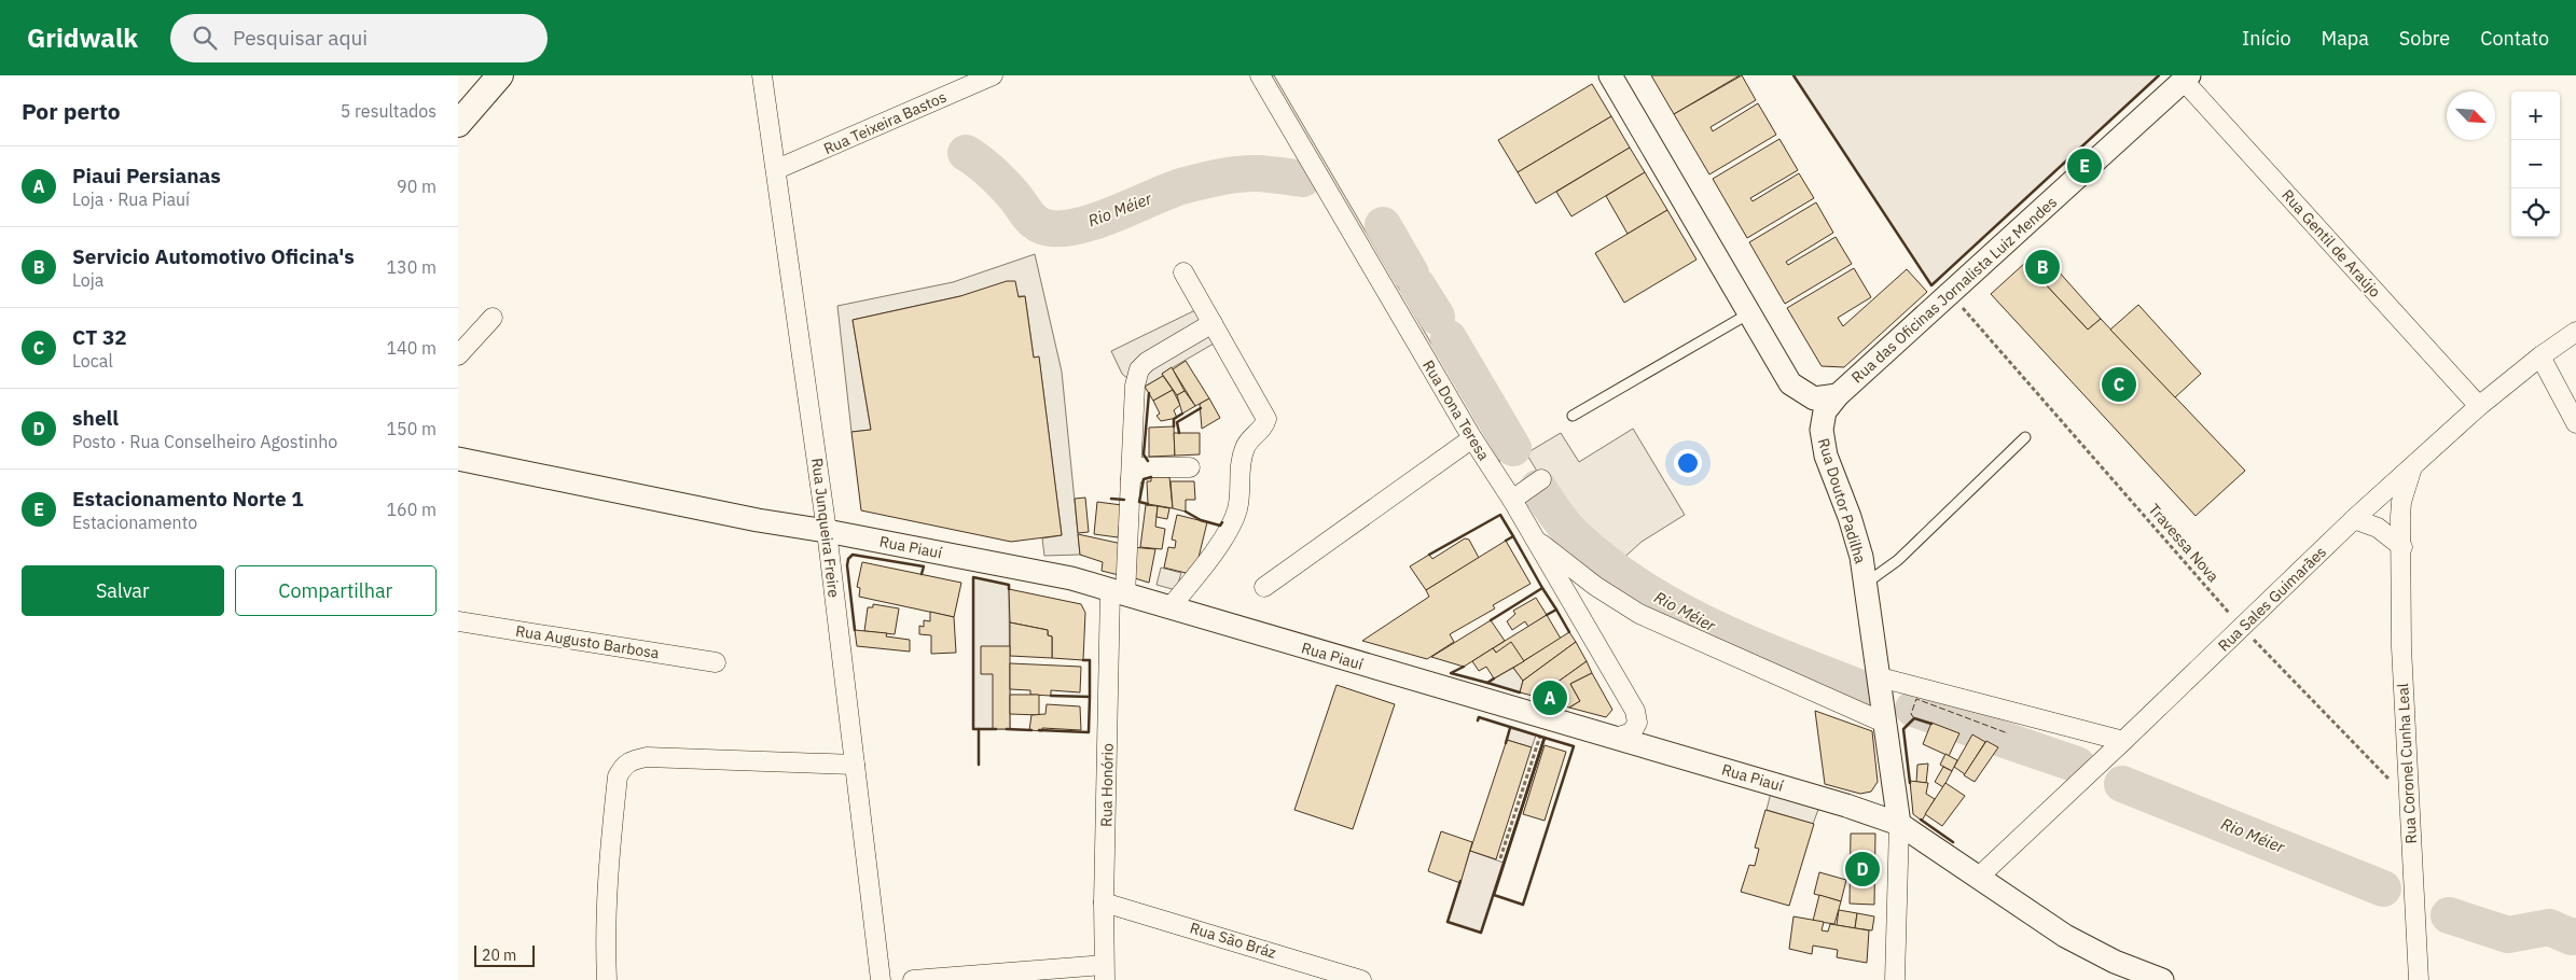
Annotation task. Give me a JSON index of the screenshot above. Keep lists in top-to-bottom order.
{
  "streets": {
    "street": [
      "Rua Teixeira Bastos",
      "Rua Gentil de Araújo",
      "Rua das Oficinas Jornalista Luiz Mendes",
      "Rua Dona Teresa",
      "Rua Doutor Padilha",
      "Rua Junqueira Freire",
      "Rua Piauí",
      "Rua Sales Guimarães",
      "Rua Augusto Barbosa",
      "Rua Coronel Cunha Leal",
      "Rua Honório",
      "Rua São Bráz"
    ],
    "path": ["Travessa Nova"]
  },
  "crossings": [
    ["Rua Teixeira Bastos", "Rua Junqueira Freire"],
    ["Rua Gentil de Araújo", "Rua das Oficinas Jornalista Luiz Mendes"],
    ["Rua Gentil de Araújo", "Rua Sales Guimarães"],
    ["Rua das Oficinas Jornalista Luiz Mendes", "Rua Doutor Padilha"],
    ["Rua das Oficinas Jornalista Luiz Mendes", "Travessa Nova"],
    ["Rua Dona Teresa", "Rua Piauí"],
    ["Rua Doutor Padilha", "Rua Piauí"],
    ["Rua Junqueira Freire", "Rua Piauí"],
    ["Travessa Nova", "Rua Sales Guimarães"],
    ["Travessa Nova", "Rua Coronel Cunha Leal"],
    ["Rua Piauí", "Rua Sales Guimarães"],
    ["Rua Piauí", "Rua Honório"],
    ["Rua Sales Guimarães", "Rua Coronel Cunha Leal"],
    ["Rua Honório", "Rua São Bráz"]
  ],
  "water": ["Rio Méier"],
  "scale_bar": "20 m",
  "north": "bottom right",
  "page": {
    "header": "Gridwalk",
    "search": "Pesquisar aqui",
    "nav": [
      "Início",
      "Mapa",
      "Sobre",
      "Contato"
    ],
    "heading": ["Por perto", "5 resultados"],
    "map_buttons": ["+", "−"],
    "list": [
      {
        "mark": "A",
        "name": "Piaui Persianas",
        "note": "Loja · Rua Piauí",
        "value": "90 m"
      },
      {
        "mark": "B",
        "name": "Servicio Automotivo Oficina's",
        "note": "Loja",
        "value": "130 m"
      },
      {
        "mark": "C",
        "name": "CT 32",
        "note": "Local",
        "value": "140 m"
      },
      {
        "mark": "D",
        "name": "shell",
        "note": "Posto · Rua Conselheiro Agostinho",
        "value": "150 m"
      },
      {
        "mark": "E",
        "name": "Estacionamento Norte 1",
        "note": "Estacionamento",
        "value": "160 m"
      }
    ],
    "pins": [
      "E",
      "B",
      "C",
      "A",
      "D"
    ],
    "buttons": ["Salvar", "Compartilhar"],
    "scale": "20 m"
  }
}
